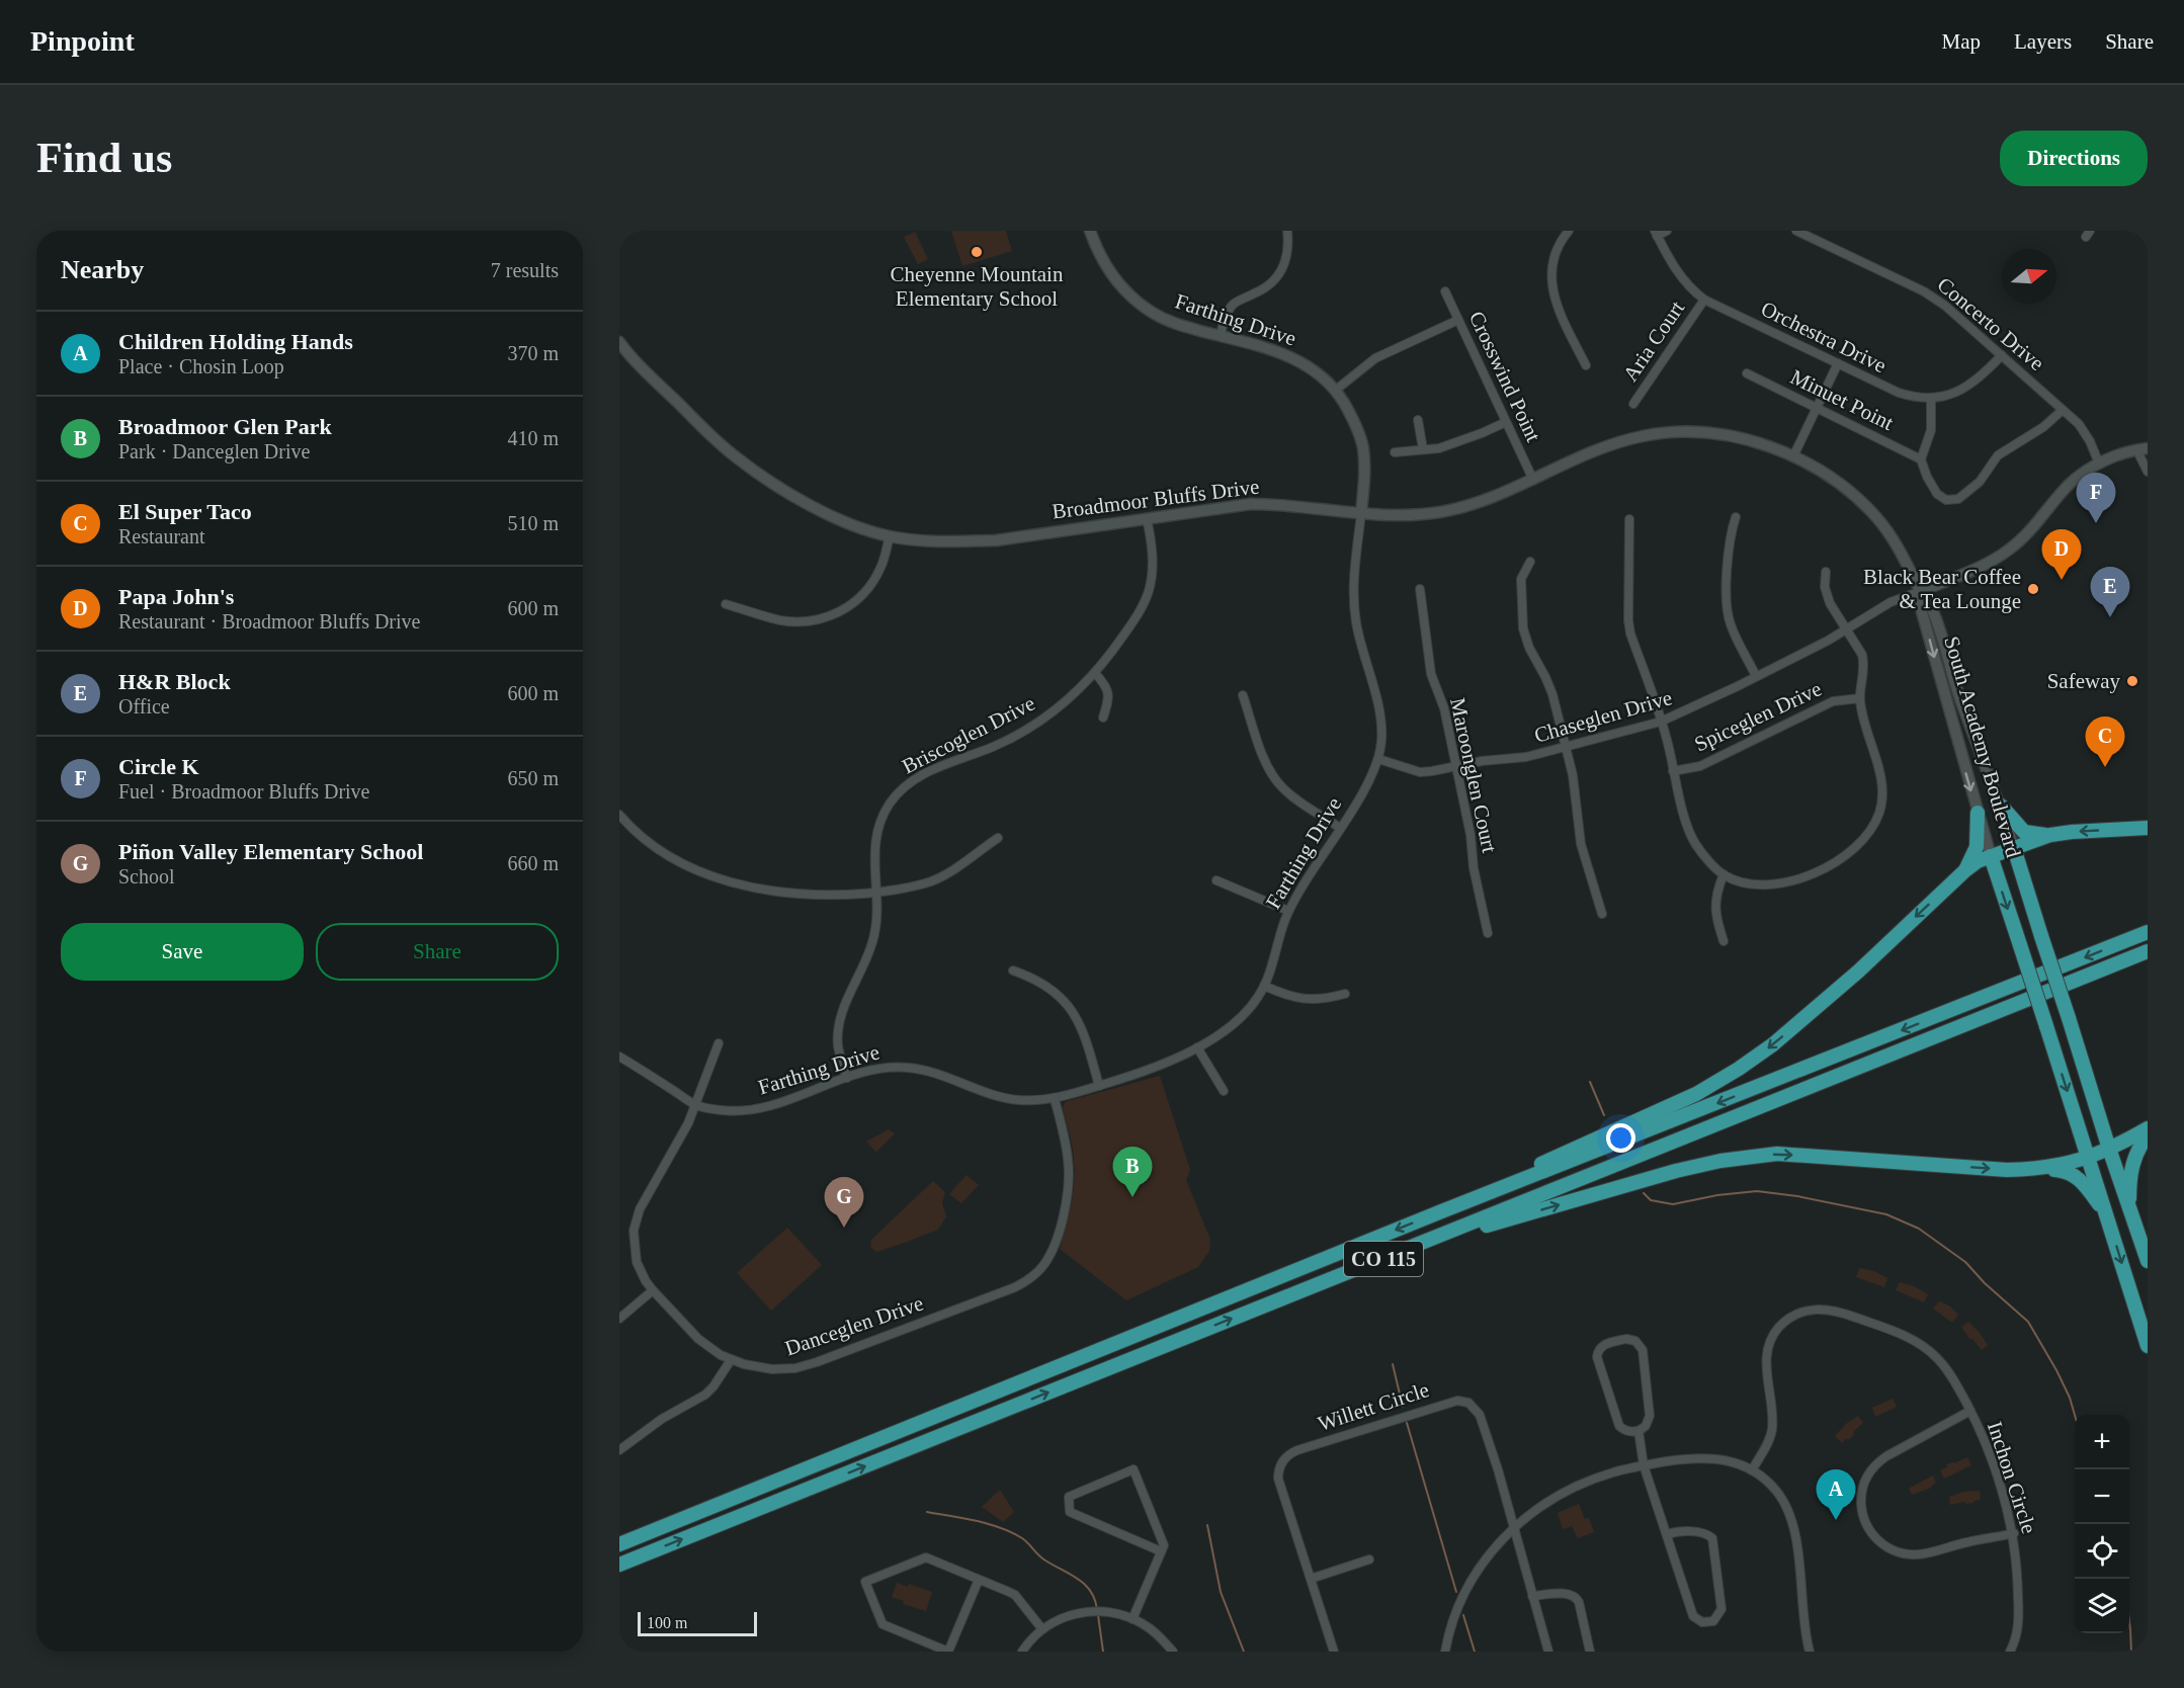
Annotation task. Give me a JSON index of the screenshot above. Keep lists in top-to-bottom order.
{
  "streets": {
    "highway": ["South Academy Boulevard", "CO 115"],
    "street": [
      "Farthing Drive",
      "Concerto Drive",
      "Orchestra Drive",
      "Aria Court",
      "Crosswind Point",
      "Minuet Point",
      "Broadmoor Bluffs Drive",
      "Chaseglen Drive",
      "Spiceglen Drive",
      "Briscoglen Drive",
      "Maroonglen Court",
      "Danceglen Drive",
      "Willett Circle",
      "Inchon Circle"
    ]
  },
  "crossings": [
    ["Farthing Drive", "Broadmoor Bluffs Drive"],
    ["Farthing Drive", "Chaseglen Drive"],
    ["Farthing Drive", "Briscoglen Drive"],
    ["Farthing Drive", "Danceglen Drive"],
    ["Concerto Drive", "Orchestra Drive"],
    ["Orchestra Drive", "Aria Court"],
    ["Crosswind Point", "Broadmoor Bluffs Drive"],
    ["Broadmoor Bluffs Drive", "Chaseglen Drive"],
    ["Broadmoor Bluffs Drive", "Briscoglen Drive"],
    ["Broadmoor Bluffs Drive", "South Academy Boulevard"],
    ["Chaseglen Drive", "South Academy Boulevard"],
    ["Chaseglen Drive", "Maroonglen Court"]
  ],
  "places": ["Cheyenne Mountain Elementary School", "Black Bear Coffee & Tea Lounge", "Safeway"],
  "scale_bar": "100 m",
  "north": "right",
  "page": {
    "header": "Pinpoint",
    "nav": ["Map", "Layers", "Share"],
    "buttons": [
      "Directions",
      ["Save", "Share"]
    ],
    "title": "Find us",
    "heading": ["Nearby", "7 results"],
    "list": [
      {
        "mark": "A",
        "name": "Children Holding Hands",
        "note": "Place · Chosin Loop",
        "value": "370 m"
      },
      {
        "mark": "B",
        "name": "Broadmoor Glen Park",
        "note": "Park · Danceglen Drive",
        "value": "410 m"
      },
      {
        "mark": "C",
        "name": "El Super Taco",
        "note": "Restaurant",
        "value": "510 m"
      },
      {
        "mark": "D",
        "name": "Papa John's",
        "note": "Restaurant · Broadmoor Bluffs Drive",
        "value": "600 m"
      },
      {
        "mark": "E",
        "name": "H&R Block",
        "note": "Office",
        "value": "600 m"
      },
      {
        "mark": "F",
        "name": "Circle K",
        "note": "Fuel · Broadmoor Bluffs Drive",
        "value": "650 m"
      },
      {
        "mark": "G",
        "name": "Piñon Valley Elementary School",
        "note": "School",
        "value": "660 m"
      }
    ],
    "pins": [
      "F",
      "D",
      "E",
      "C",
      "B",
      "G",
      "A"
    ],
    "map_buttons": ["+", "−"],
    "scale": "100 m"
  }
}
